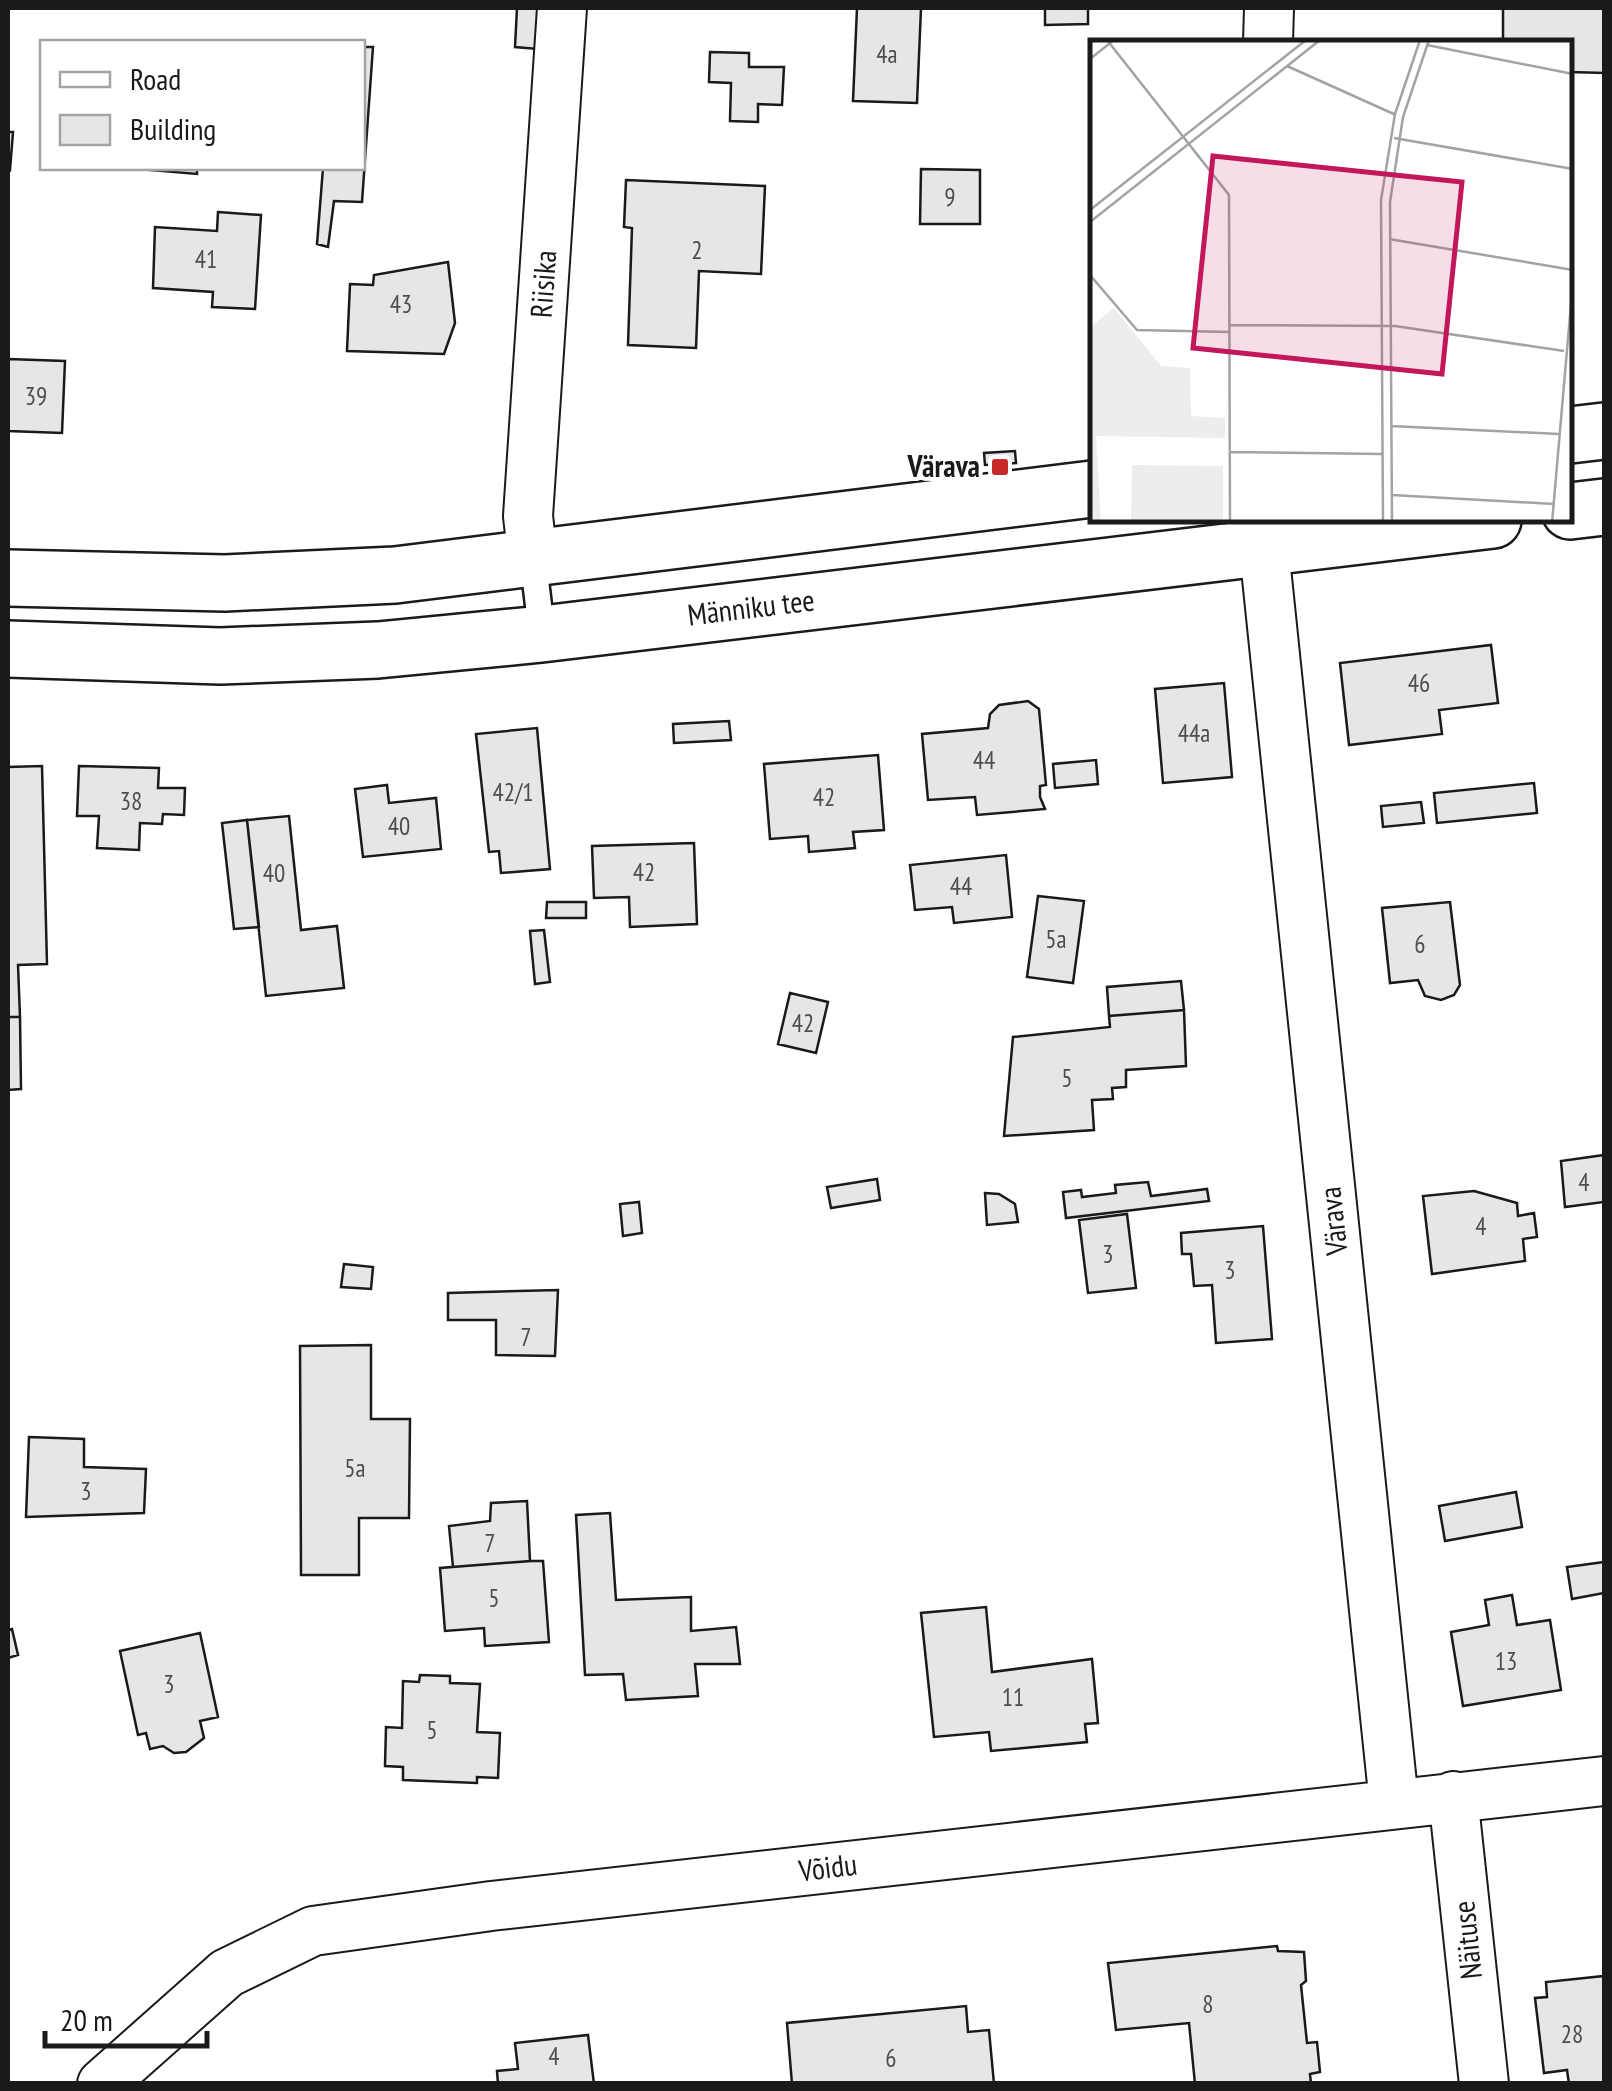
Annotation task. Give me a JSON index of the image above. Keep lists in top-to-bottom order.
{
  "streets": {
    "street": [
      "Riisika",
      "Männiku tee",
      "Värava",
      "Võidu",
      "Näituse"
    ]
  },
  "crossings": [
    ["Männiku tee", "Värava"],
    ["Värava", "Võidu"],
    ["Võidu", "Näituse"]
  ],
  "places": {
    "transit": ["Värava"]
  },
  "house_numbers": [
    "4a",
    "9",
    "2",
    "41",
    "43",
    "39",
    "46",
    "44a",
    "44",
    "42/1",
    "42",
    "38",
    "40",
    "42",
    "40",
    "44",
    "5a",
    "6",
    "42",
    "5",
    "4",
    "4",
    "3",
    "3",
    "7",
    "5a",
    "3",
    "7",
    "5",
    "13",
    "3",
    "11",
    "5",
    "8",
    "28",
    "4",
    "6"
  ],
  "legend": ["Road", "Building"],
  "scale_bar": "20 m"
}
